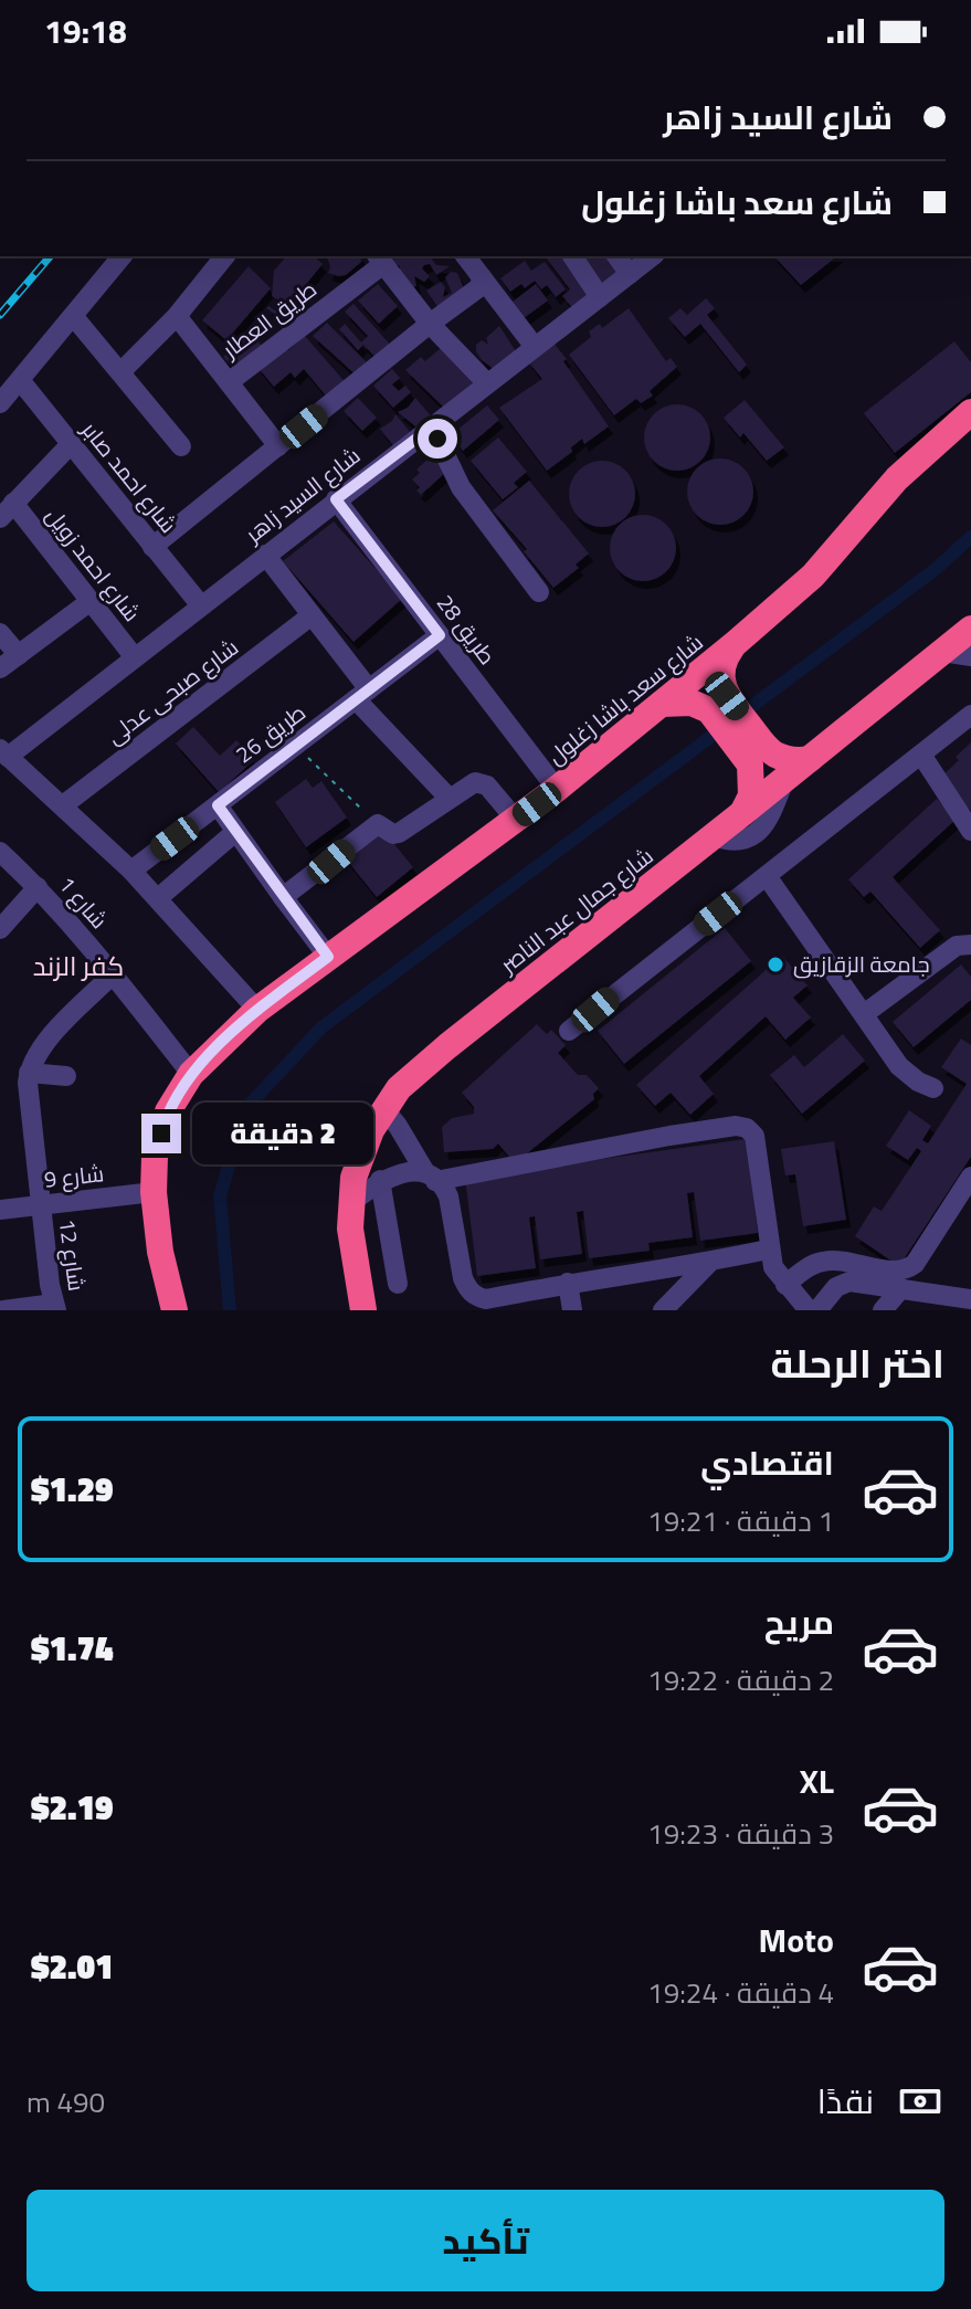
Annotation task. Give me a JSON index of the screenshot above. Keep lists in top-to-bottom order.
{
  "streets": {
    "highway": ["شارع سعد باشا زغلول", "شارع جمال عبد الناصر"],
    "street": [
      "طريق العطار",
      "شارع احمد صابر",
      "شارع السيد زاهر",
      "شارع احمد زويل",
      "طريق 28",
      "شارع صبحى عدلى",
      "طريق 26",
      "شارع 1",
      "شارع 9",
      "شارع 12"
    ]
  },
  "crossings": [
    ["شارع احمد صابر", "شارع السيد زاهر"],
    ["شارع السيد زاهر", "شارع احمد زويل"],
    ["شارع السيد زاهر", "طريق 28"],
    ["طريق 28", "شارع سعد باشا زغلول"],
    ["طريق 28", "طريق 26"],
    ["شارع سعد باشا زغلول", "شارع 1"],
    ["شارع سعد باشا زغلول", "شارع 9"],
    ["شارع 9", "شارع 12"]
  ],
  "districts": ["كفر الزند"],
  "places": ["جامعة الزقازيق"],
  "page": {
    "status": "19:18",
    "banner": ["شارع السيد زاهر", "شارع سعد باشا زغلول"],
    "bubble": "2 دقيقة",
    "heading": "اختر الرحلة",
    "list": [
      {
        "name": "اقتصادي",
        "note": "1 دقيقة · 19:21",
        "value": "$1.29"
      },
      {
        "name": "مريح",
        "note": "2 دقيقة · 19:22",
        "value": "$1.74"
      },
      {
        "name": "XL",
        "note": "3 دقيقة · 19:23",
        "value": "$2.19"
      },
      {
        "name": "Moto",
        "note": "4 دقيقة · 19:24",
        "value": "$2.01"
      }
    ],
    "pay": ["نقدًا", "490 m"],
    "buttons": "تأكيد"
  }
}
